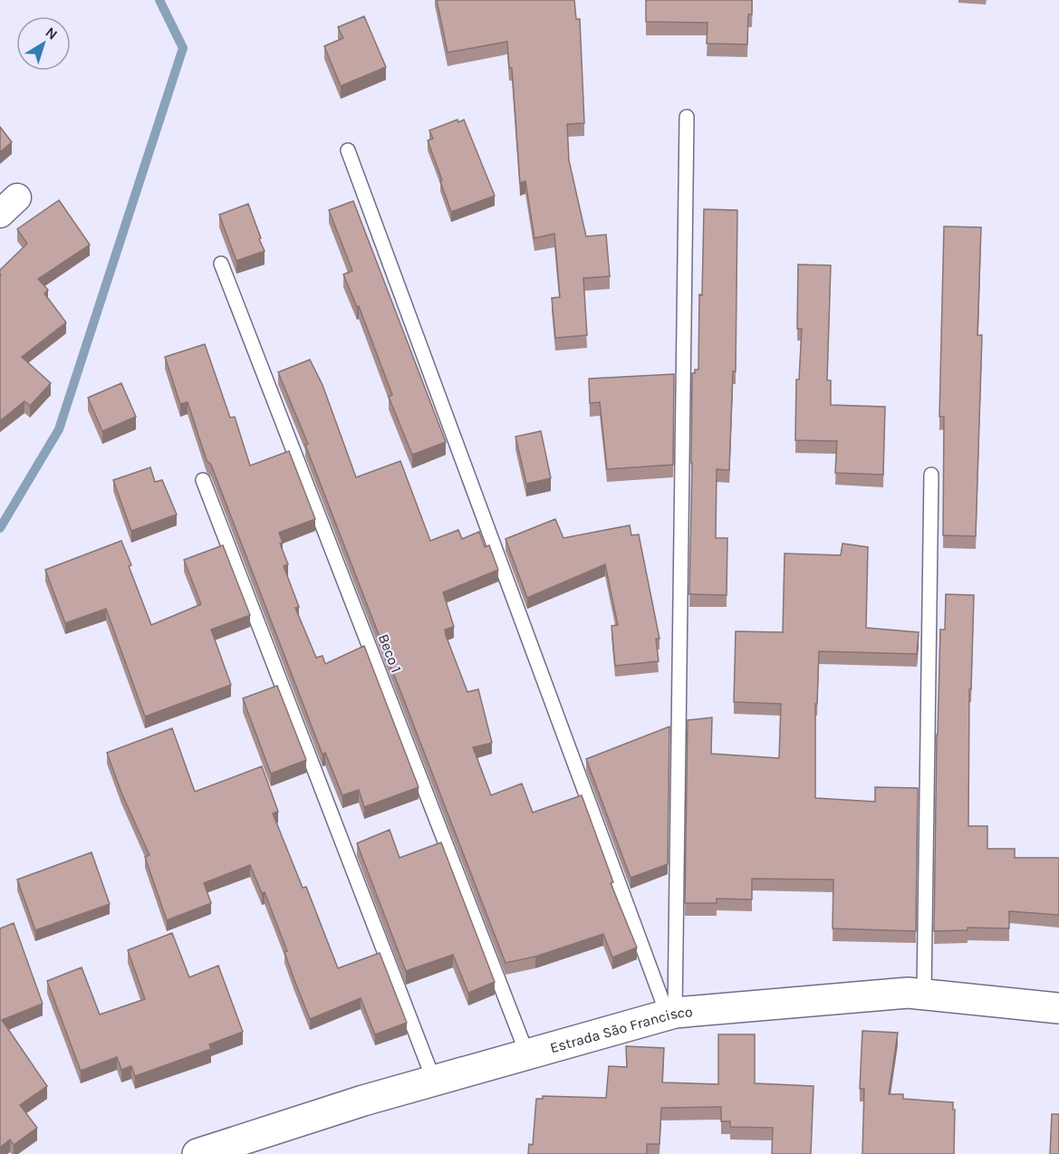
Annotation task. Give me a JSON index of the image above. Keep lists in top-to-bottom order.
{
  "streets": {
    "main road": ["Estrada São Francisco"],
    "lane": ["Beco 1"]
  },
  "crossings": [
    ["Beco 1", "Estrada São Francisco"]
  ],
  "north": "top right"
}
